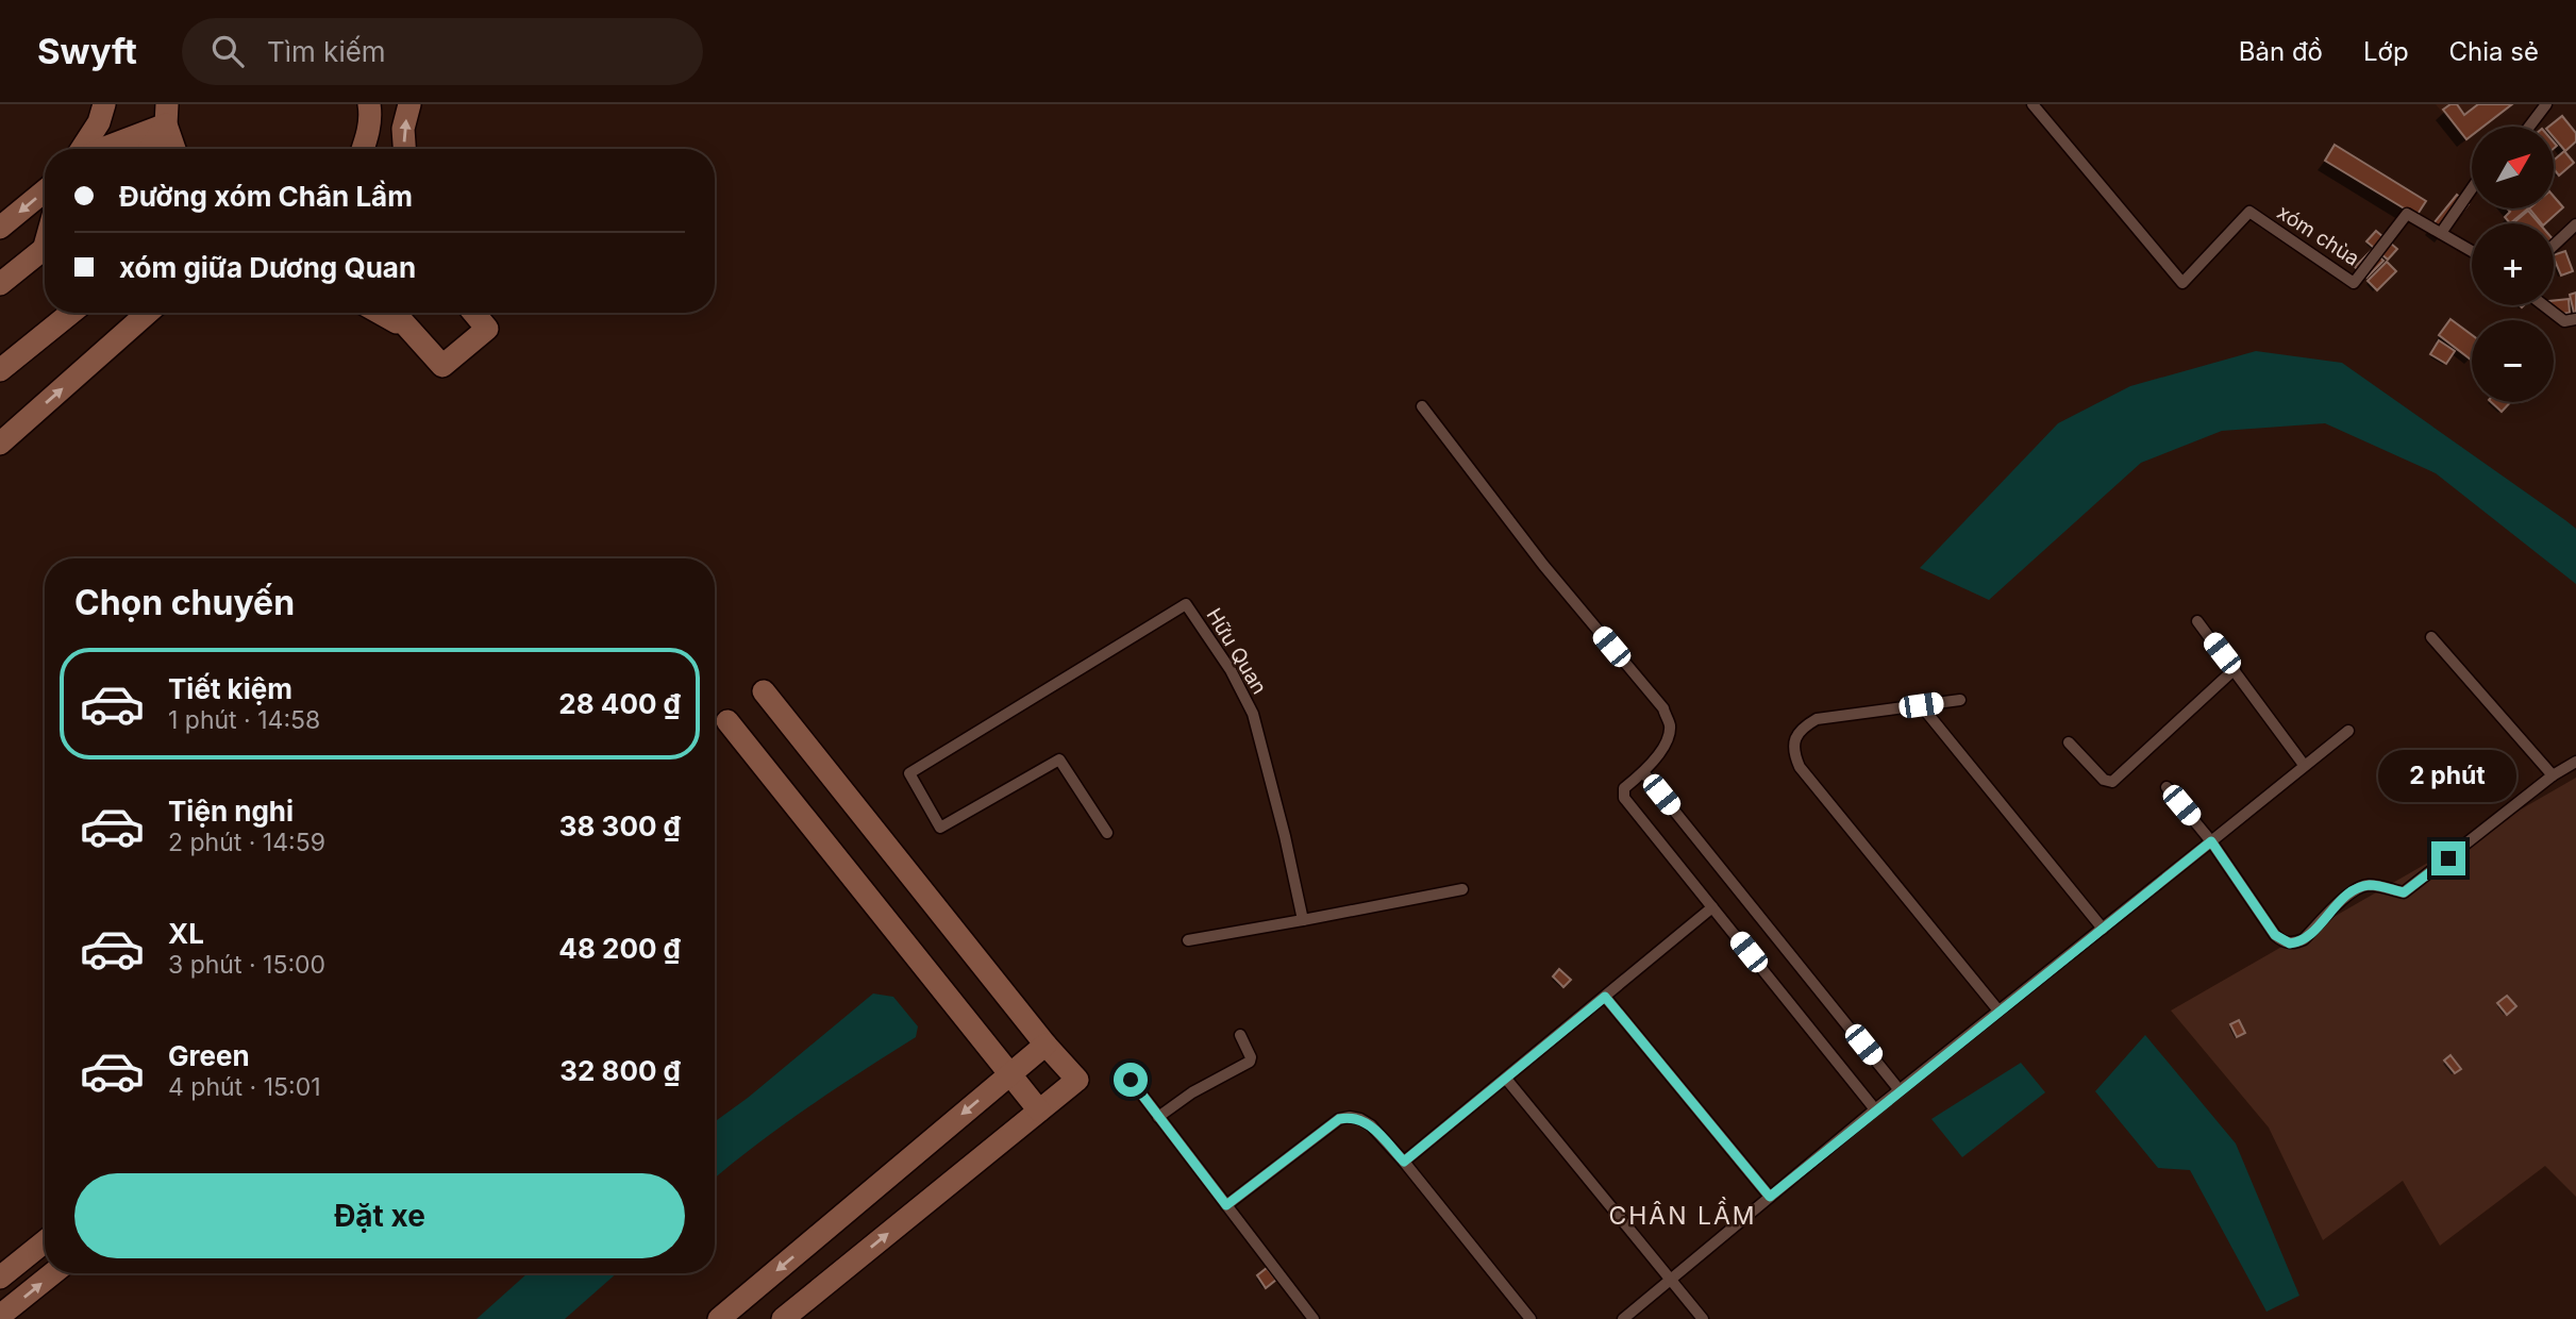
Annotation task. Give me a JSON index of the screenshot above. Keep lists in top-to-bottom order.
{
  "streets": {
    "lane": ["xóm chùa", "Hữu Quan"]
  },
  "districts": ["CHÂN LẦM"],
  "north": "top right",
  "page": {
    "header": "Swyft",
    "search": "Tìm kiếm",
    "nav": ["Bản đồ", "Lớp", "Chia sẻ"],
    "map_buttons": ["+", "−"],
    "banner": ["Đường xóm Chân Lầm", "xóm giữa Dương Quan"],
    "heading": "Chọn chuyến",
    "list": [
      {
        "name": "Tiết kiệm",
        "note": "1 phút · 14:58",
        "value": "28 400 ₫"
      },
      {
        "name": "Tiện nghi",
        "note": "2 phút · 14:59",
        "value": "38 300 ₫"
      },
      {
        "name": "XL",
        "note": "3 phút · 15:00",
        "value": "48 200 ₫"
      },
      {
        "name": "Green",
        "note": "4 phút · 15:01",
        "value": "32 800 ₫"
      }
    ],
    "bubble": "2 phút",
    "buttons": "Đặt xe"
  }
}
